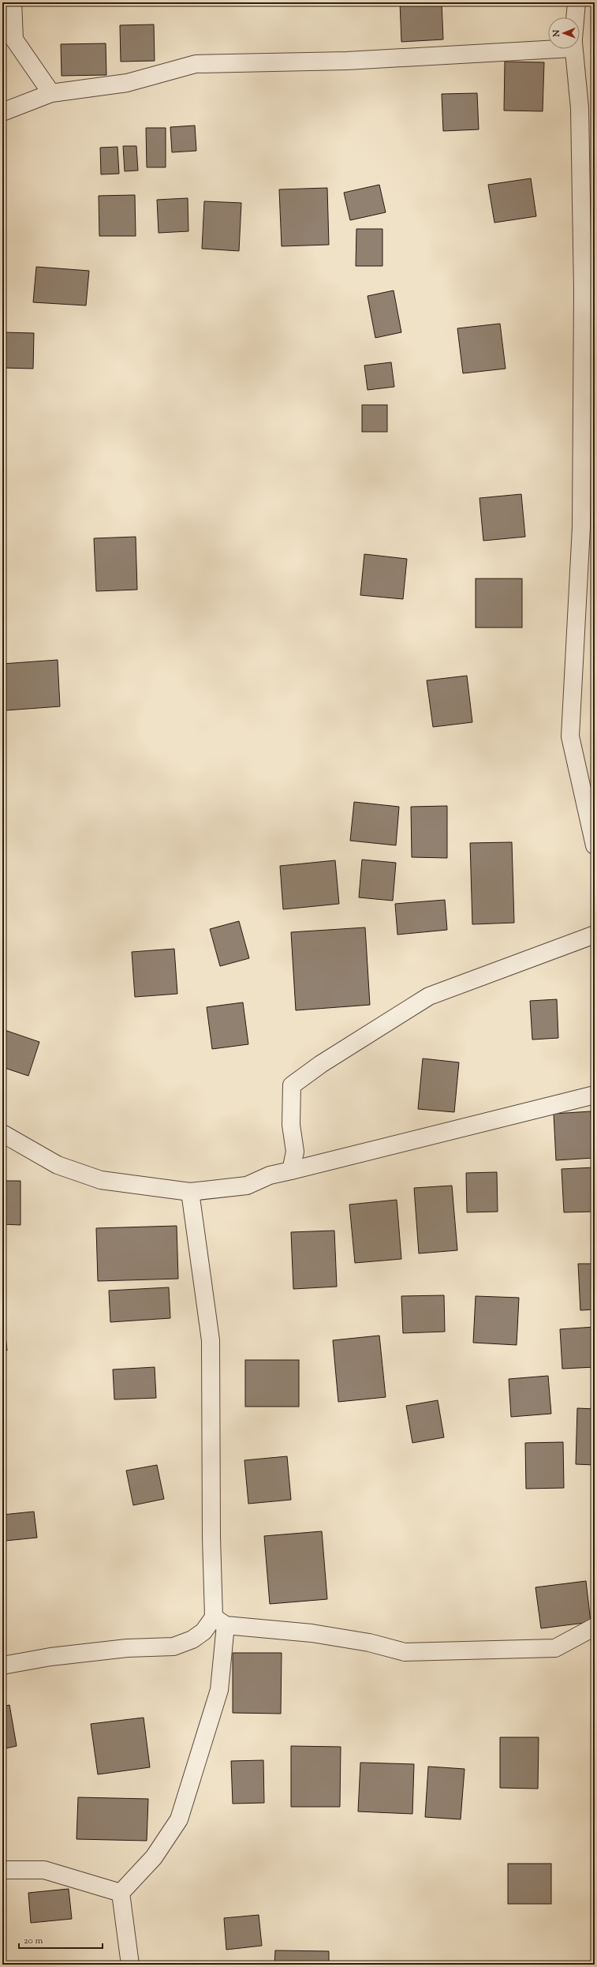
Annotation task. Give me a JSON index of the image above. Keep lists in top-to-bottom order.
{
  "scale_bar": "20 m",
  "north": "left"
}
